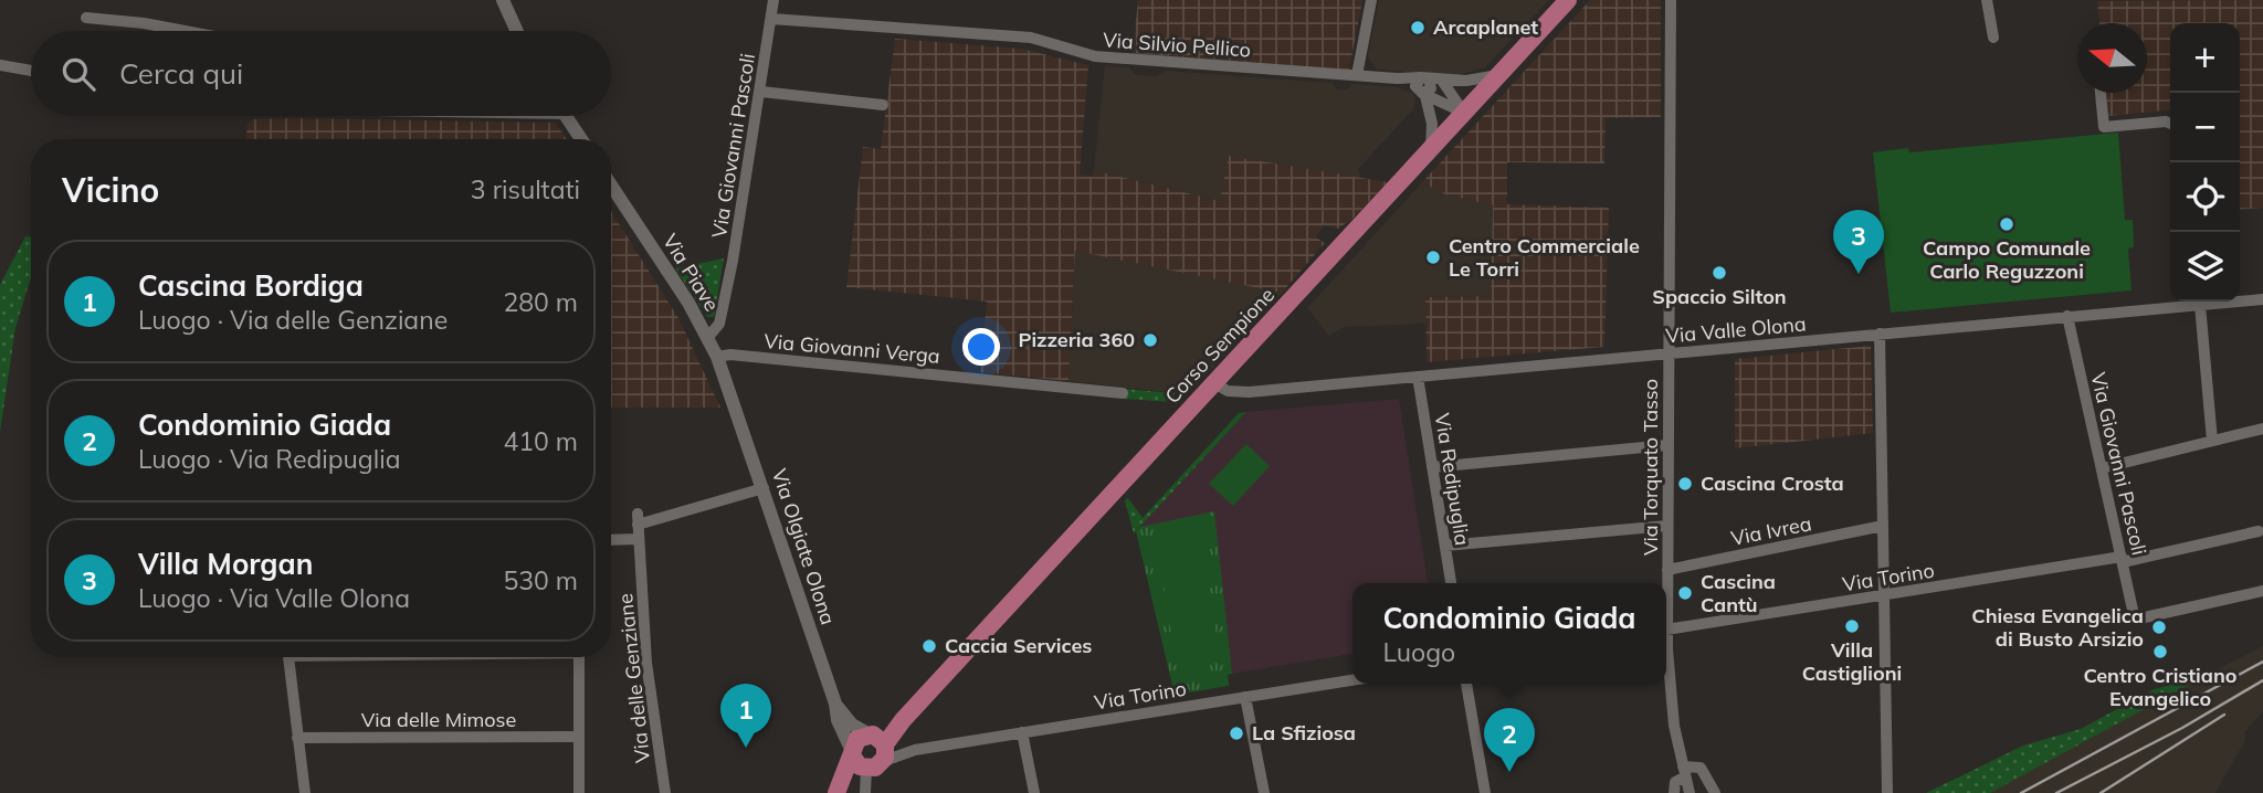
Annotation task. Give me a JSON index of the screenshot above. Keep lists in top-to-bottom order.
{
  "streets": {
    "main road": ["Corso Sempione"],
    "street": [
      "Via Silvio Pellico",
      "Via Giovanni Pascoli",
      "Via Piave",
      "Via Valle Olona",
      "Via Giovanni Verga",
      "Via Torquato Tasso",
      "Via Redipuglia",
      "Via Ivrea",
      "Via Olgiate Olona",
      "Via Torino",
      "Via delle Genziane",
      "Via delle Mimose"
    ]
  },
  "crossings": [
    ["Via Silvio Pellico", "Via Giovanni Pascoli"],
    ["Via Silvio Pellico", "Corso Sempione"],
    ["Via Giovanni Pascoli", "Via Piave"],
    ["Via Giovanni Pascoli", "Via Valle Olona"],
    ["Via Giovanni Pascoli", "Via Torino"],
    ["Via Piave", "Via Giovanni Verga"],
    ["Via Piave", "Via Olgiate Olona"],
    ["Via Valle Olona", "Corso Sempione"],
    ["Via Valle Olona", "Via Torquato Tasso"],
    ["Via Valle Olona", "Via Redipuglia"],
    ["Corso Sempione", "Via Olgiate Olona"],
    ["Corso Sempione", "Via Torino"],
    ["Via Torquato Tasso", "Via Ivrea"],
    ["Via Olgiate Olona", "Via Torino"],
    ["Via Olgiate Olona", "Via delle Genziane"]
  ],
  "places": [
    "Arcaplanet",
    "Campo Comunale Carlo Reguzzoni",
    "Centro Commerciale Le Torri",
    "Spaccio Silton",
    "Pizzeria 360",
    "Cascina Crosta",
    "Cascina Cantù",
    "Villa Castiglioni",
    "Chiesa Evangelica di Busto Arsizio",
    "Caccia Services",
    "Centro Cristiano Evangelico",
    "La Sfiziosa"
  ],
  "north": "left",
  "page": {
    "map_buttons": ["+", "−"],
    "search": "Cerca qui",
    "heading": ["Vicino", "3 risultati"],
    "pins": ["3", "1", "2"],
    "list": [
      {
        "mark": "1",
        "name": "Cascina Bordiga",
        "note": "Luogo · Via delle Genziane",
        "value": "280 m"
      },
      {
        "mark": "2",
        "name": "Condominio Giada",
        "note": "Luogo · Via Redipuglia",
        "value": "410 m"
      },
      {
        "mark": "3",
        "name": "Villa Morgan",
        "note": "Luogo · Via Valle Olona",
        "value": "530 m"
      }
    ],
    "popup": ["Condominio Giada", "Luogo"]
  }
}
